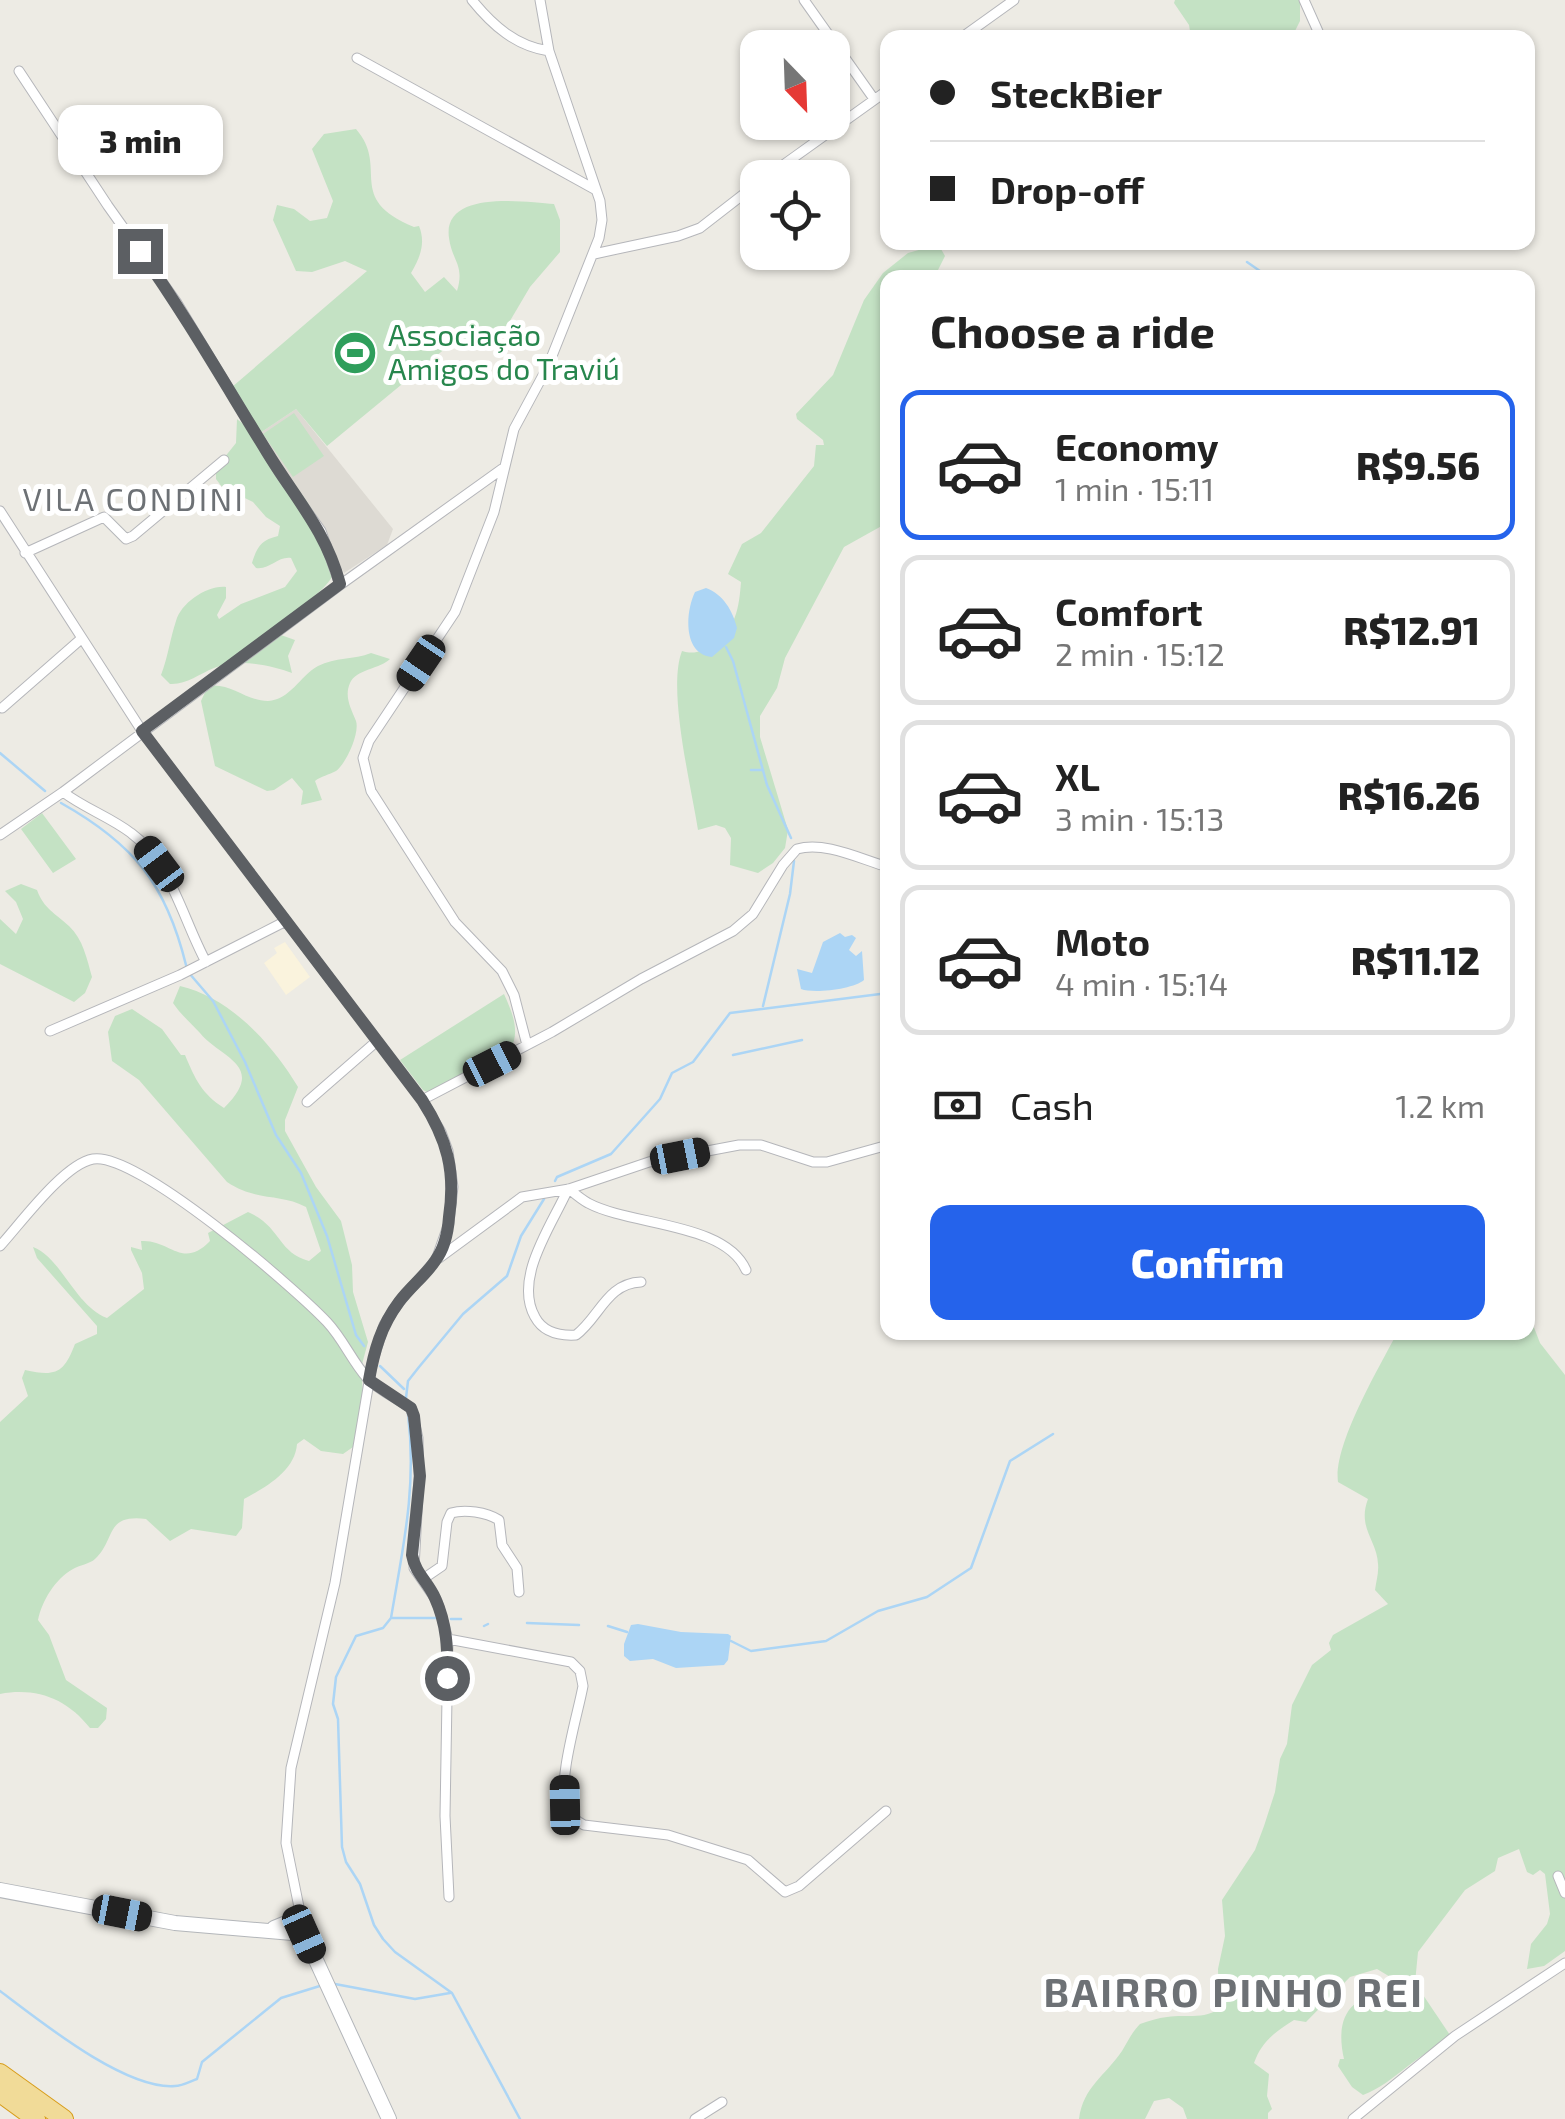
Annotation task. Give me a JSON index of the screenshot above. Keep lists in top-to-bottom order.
{
  "districts": ["VILA CONDINI", "BAIRRO PINHO REI"],
  "places": {
    "sports": ["Associação Amigos do Traviú"]
  },
  "north": "bottom right",
  "page": {
    "banner": ["SteckBier", "Drop-off"],
    "bubble": "3 min",
    "heading": "Choose a ride",
    "list": [
      {
        "name": "Economy",
        "note": "1 min · 15:11",
        "value": "R$9.56"
      },
      {
        "name": "Comfort",
        "note": "2 min · 15:12",
        "value": "R$12.91"
      },
      {
        "name": "XL",
        "note": "3 min · 15:13",
        "value": "R$16.26"
      },
      {
        "name": "Moto",
        "note": "4 min · 15:14",
        "value": "R$11.12"
      }
    ],
    "pay": ["Cash", "1.2 km"],
    "buttons": "Confirm"
  }
}
